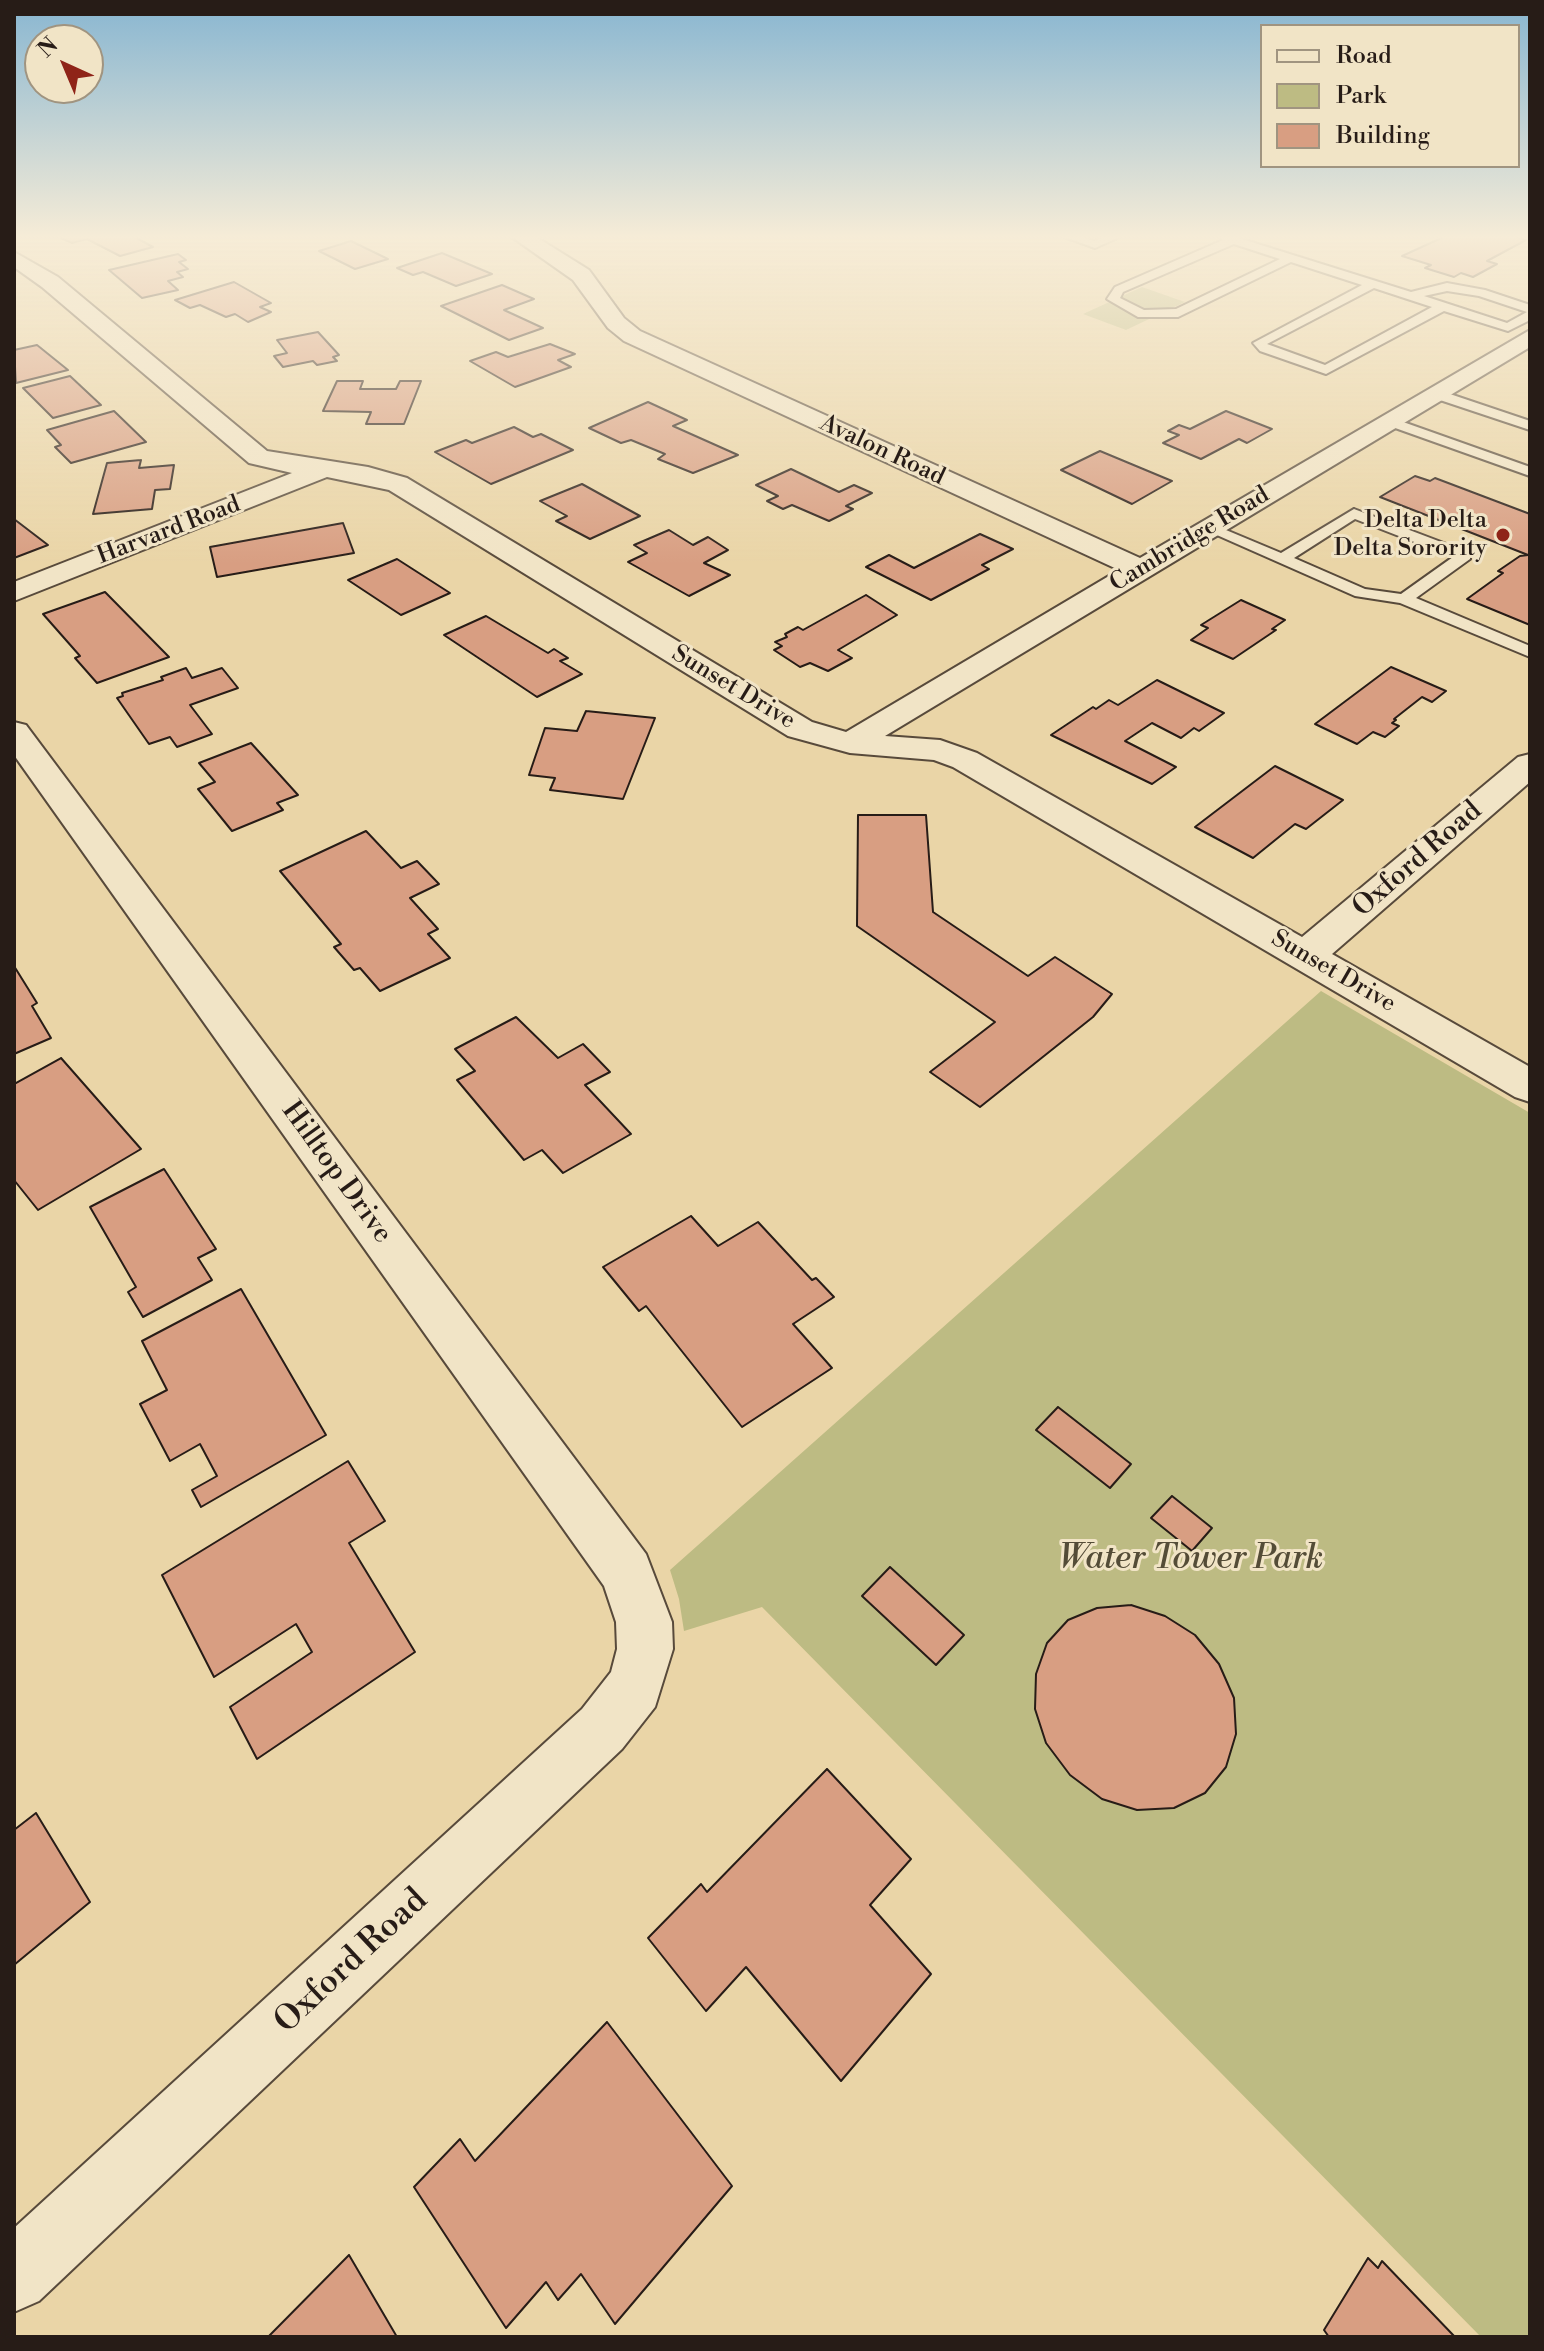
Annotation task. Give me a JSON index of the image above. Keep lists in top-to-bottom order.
{
  "streets": {
    "street": [
      "Avalon Road",
      "Harvard Road",
      "Cambridge Road",
      "Sunset Drive",
      "Oxford Road",
      "Hilltop Drive"
    ]
  },
  "crossings": [
    ["Avalon Road", "Cambridge Road"],
    ["Harvard Road", "Sunset Drive"],
    ["Cambridge Road", "Sunset Drive"],
    ["Sunset Drive", "Oxford Road"],
    ["Oxford Road", "Hilltop Drive"]
  ],
  "parks": ["Water Tower Park"],
  "places": ["Delta Delta Delta Sorority"],
  "legend": ["Road", "Park", "Building"],
  "north": "top left"
}
